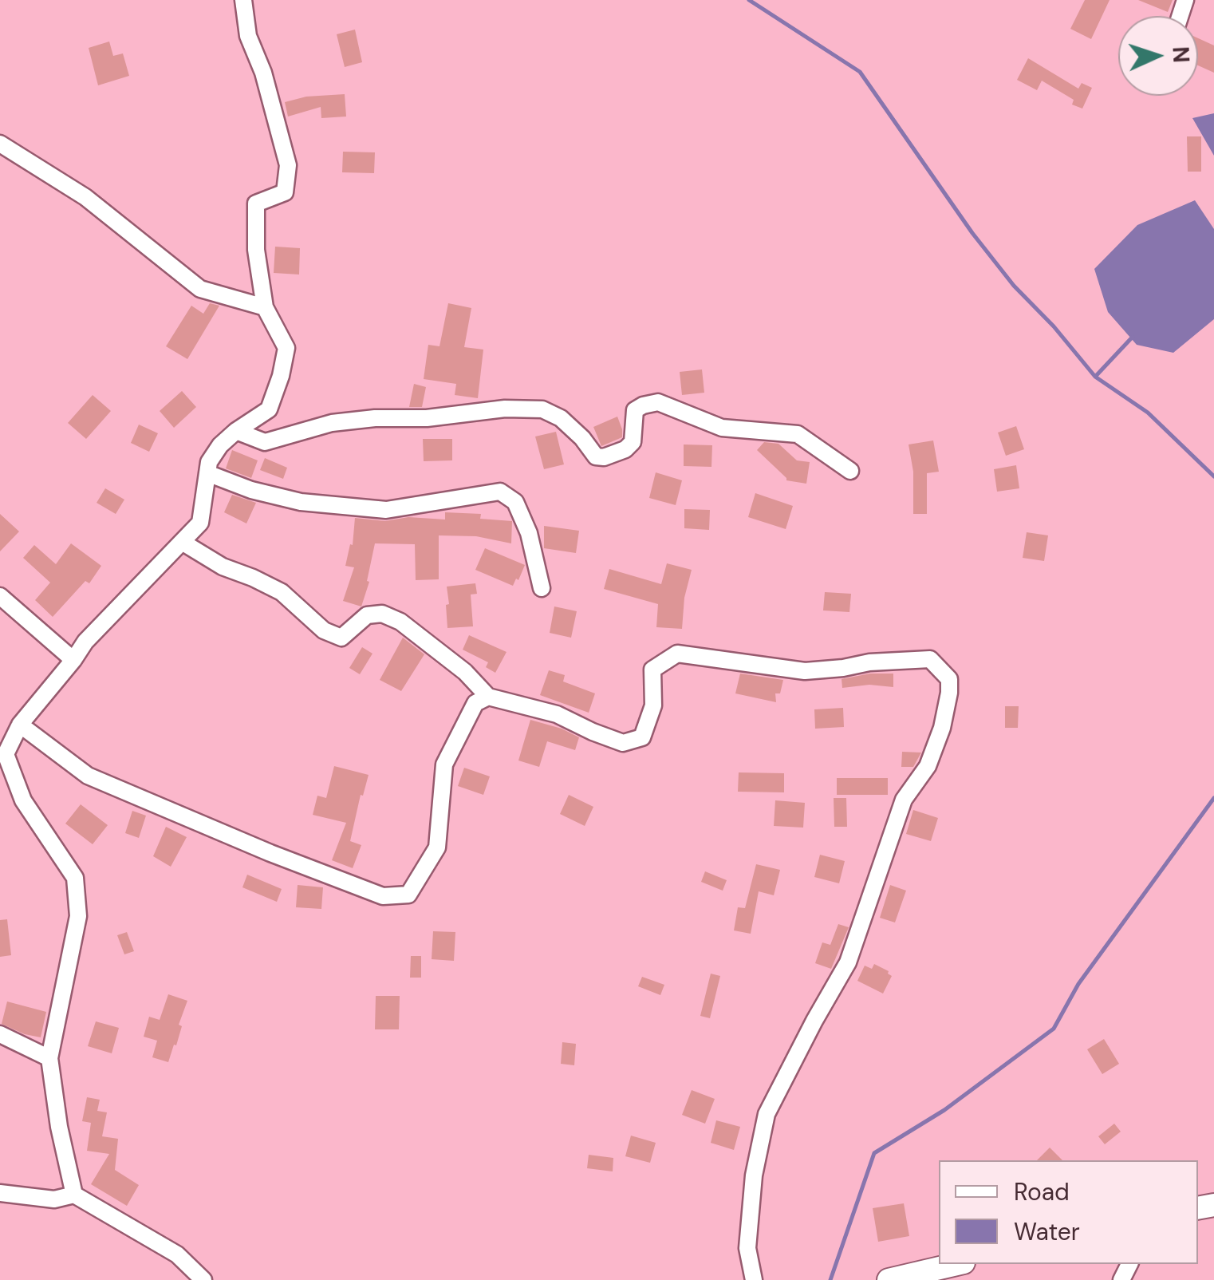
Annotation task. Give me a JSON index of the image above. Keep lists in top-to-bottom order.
{
  "legend": ["Road", "Water"],
  "north": "right"
}
